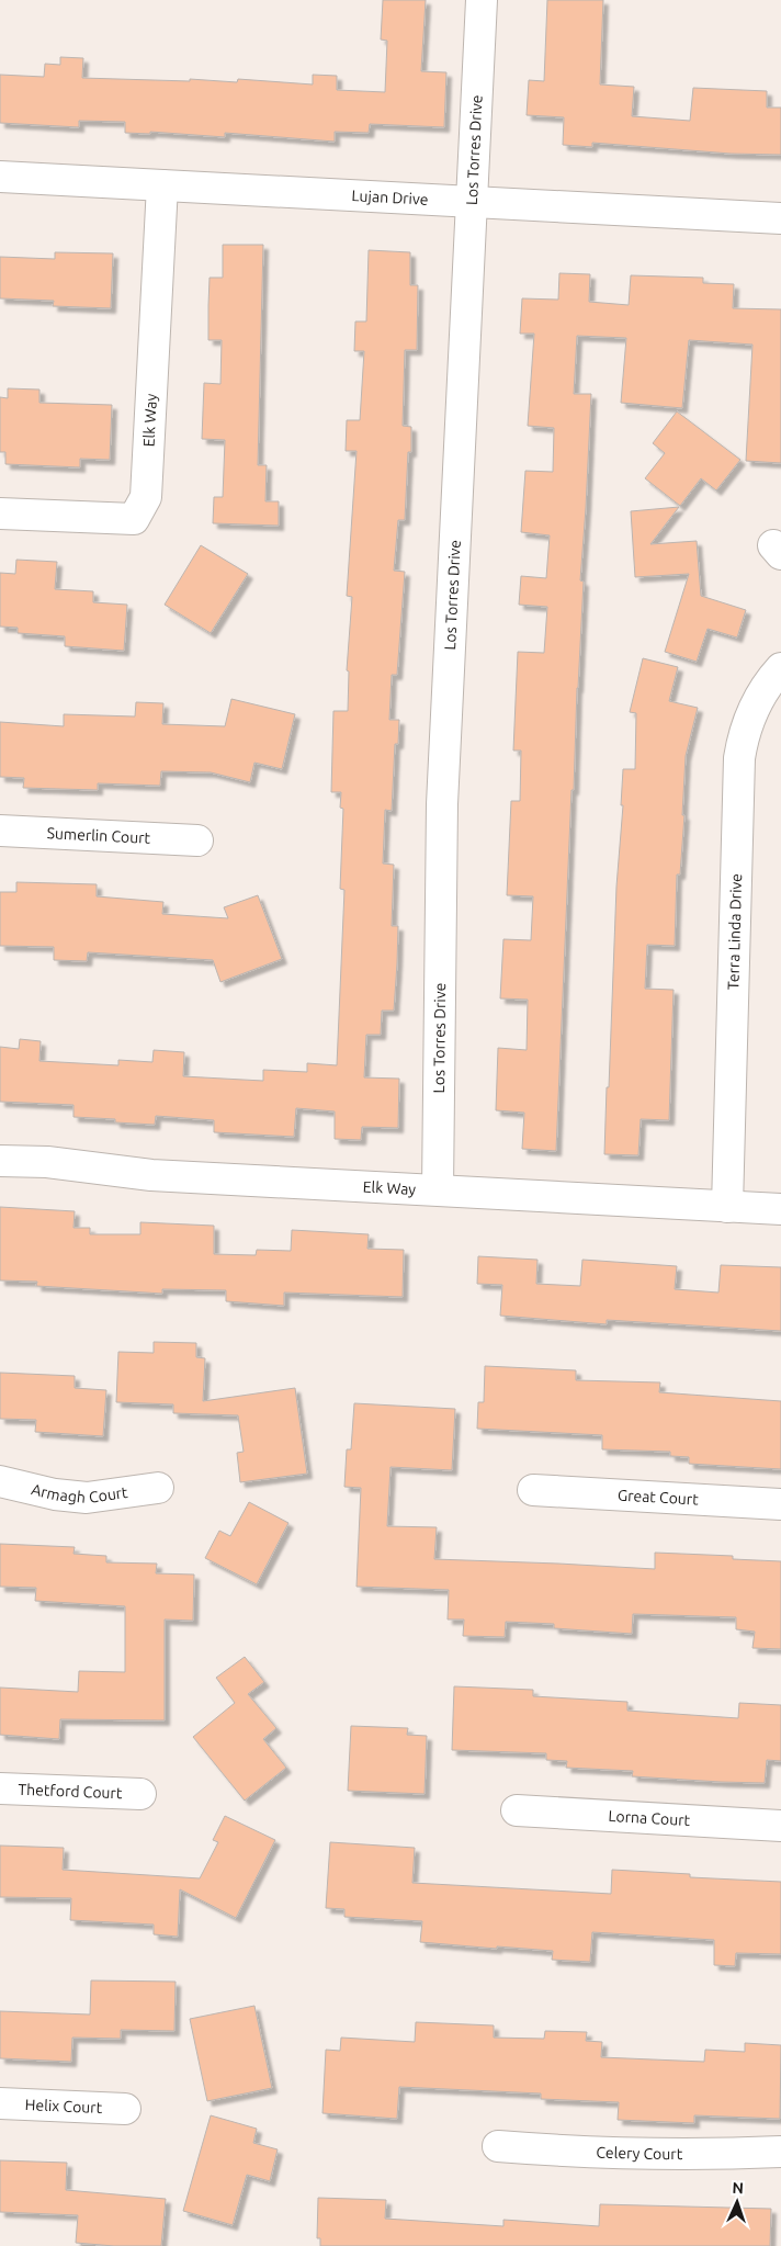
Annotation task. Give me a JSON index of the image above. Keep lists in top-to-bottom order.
{
  "streets": {
    "street": [
      "Los Torres Drive",
      "Lujan Drive",
      "Elk Way",
      "Sumerlin Court",
      "Terra Linda Drive",
      "Armagh Court",
      "Great Court",
      "Thetford Court",
      "Lorna Court",
      "Helix Court",
      "Celery Court"
    ]
  },
  "crossings": [
    ["Los Torres Drive", "Lujan Drive"],
    ["Los Torres Drive", "Elk Way"],
    ["Lujan Drive", "Elk Way"],
    ["Elk Way", "Terra Linda Drive"]
  ],
  "north": "top"
}
